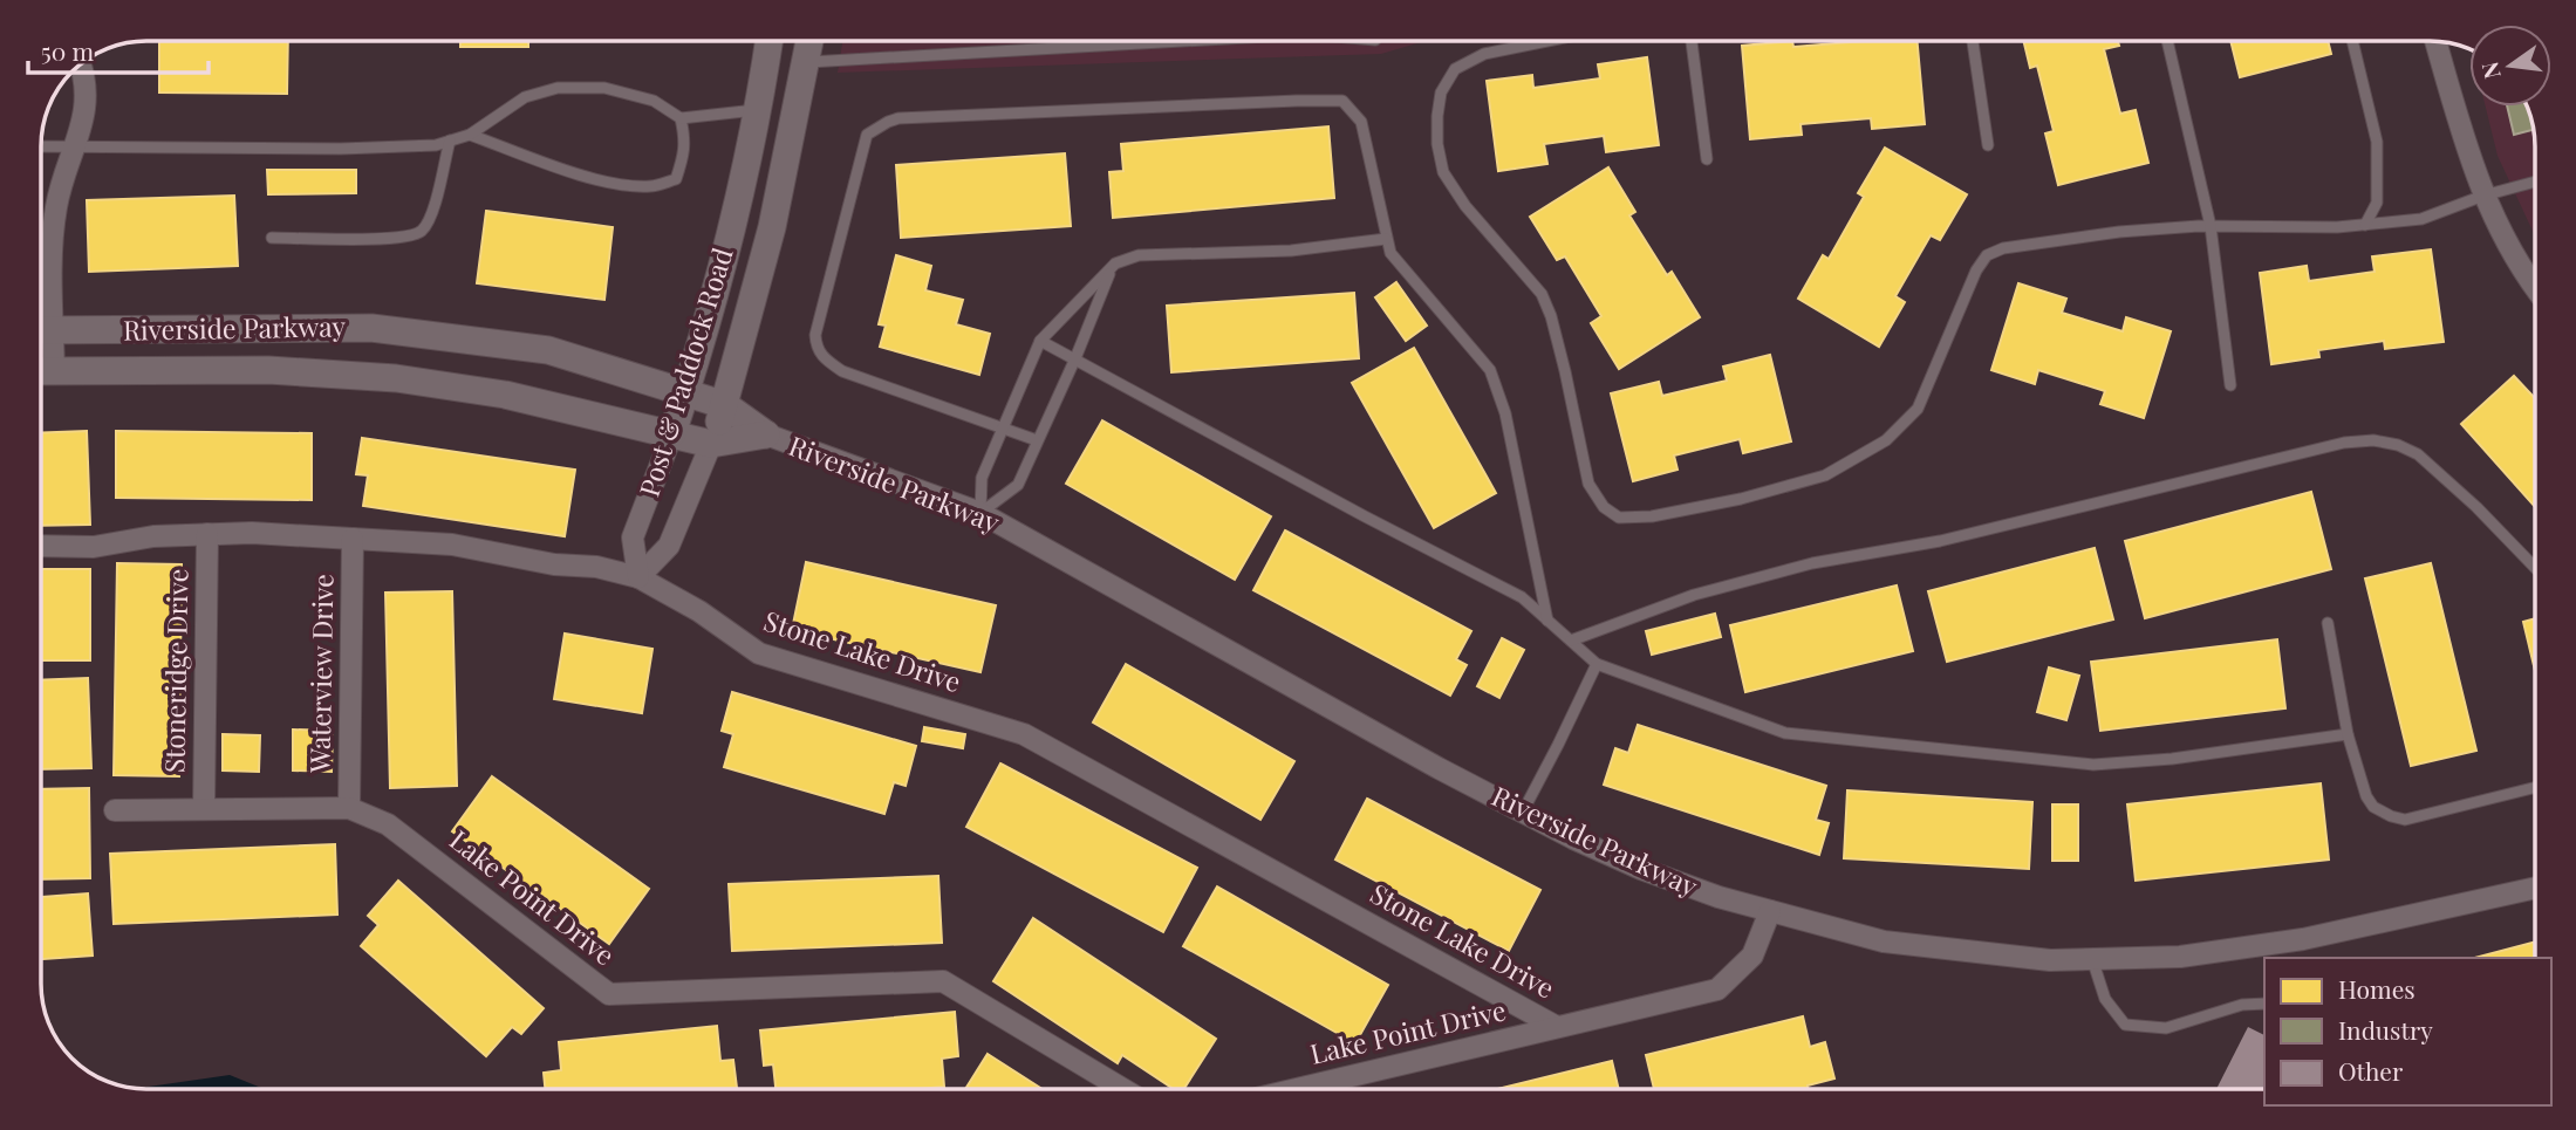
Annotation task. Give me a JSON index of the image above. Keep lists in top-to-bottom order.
{
  "streets": {
    "street": [
      "Riverside Parkway",
      "Post & Paddock Road",
      "Stone Lake Drive",
      "Stoneridge Drive",
      "Waterview Drive",
      "Lake Point Drive"
    ]
  },
  "crossings": [
    ["Riverside Parkway", "Post & Paddock Road"],
    ["Riverside Parkway", "Lake Point Drive"],
    ["Post & Paddock Road", "Stone Lake Drive"],
    ["Stone Lake Drive", "Stoneridge Drive"],
    ["Stone Lake Drive", "Waterview Drive"],
    ["Stone Lake Drive", "Lake Point Drive"],
    ["Stoneridge Drive", "Lake Point Drive"],
    ["Waterview Drive", "Lake Point Drive"]
  ],
  "legend": ["Homes", "Industry", "Other"],
  "scale_bar": "50 m",
  "north": "left"
}
